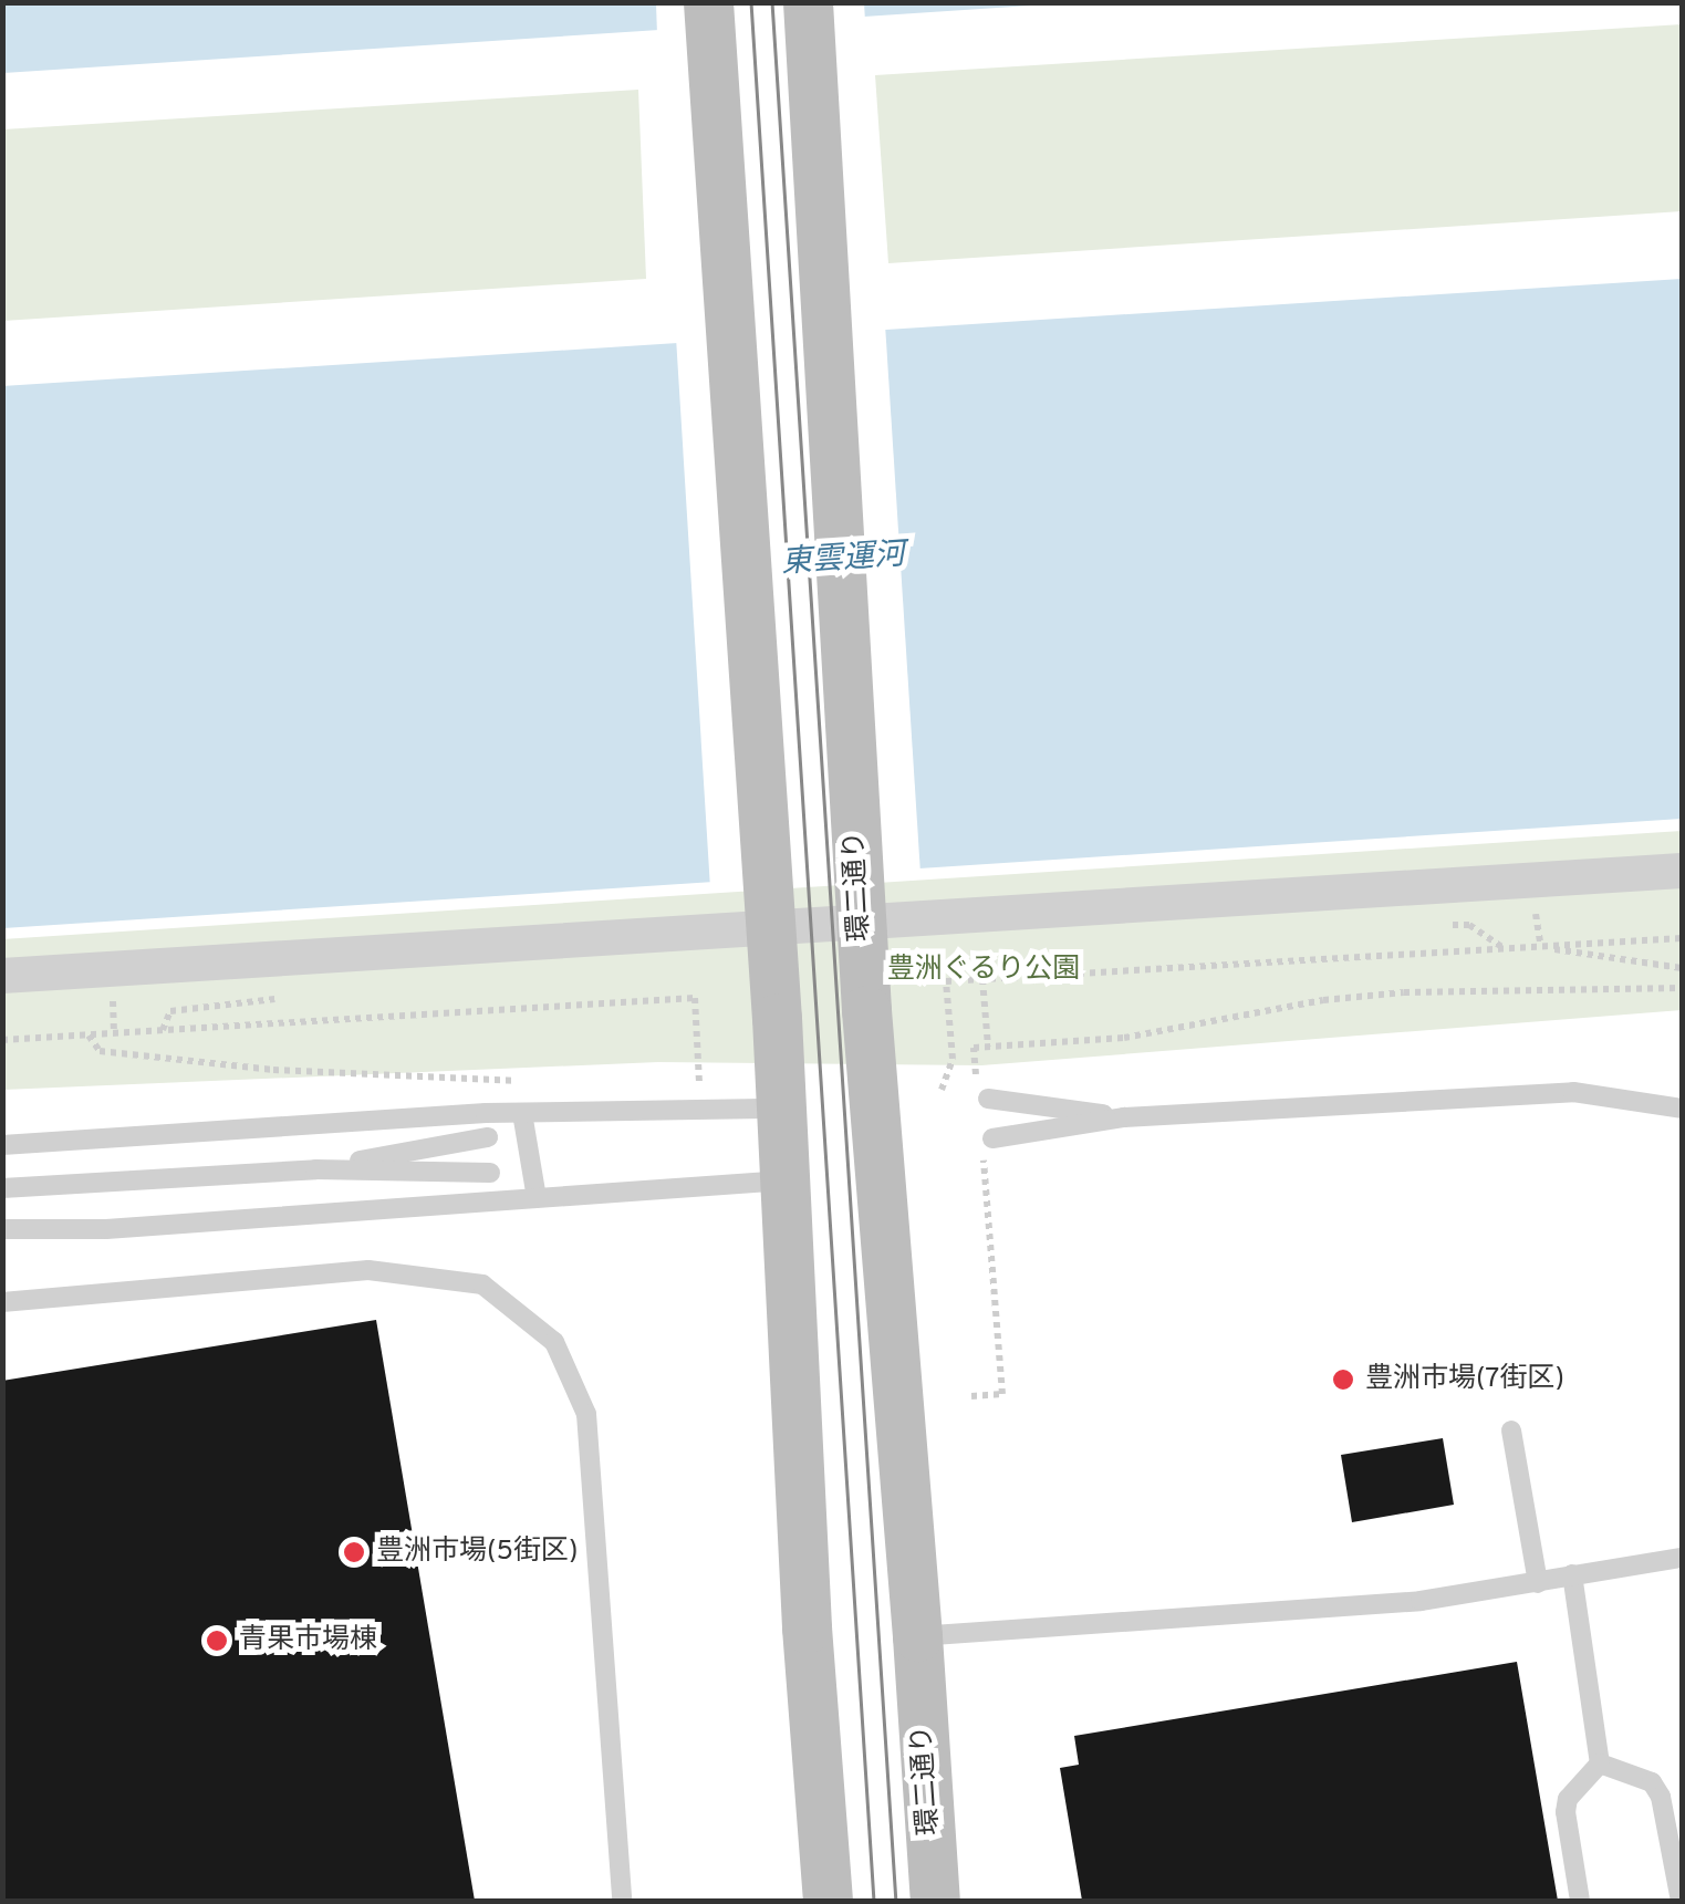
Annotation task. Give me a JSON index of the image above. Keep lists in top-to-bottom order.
{
  "streets": {
    "main road": ["環二通り"]
  },
  "water": ["東雲運河"],
  "parks": ["豊洲ぐるり公園"],
  "places": ["豊洲市場(7街区)", "豊洲市場(5街区)", "青果市場棟"]
}
